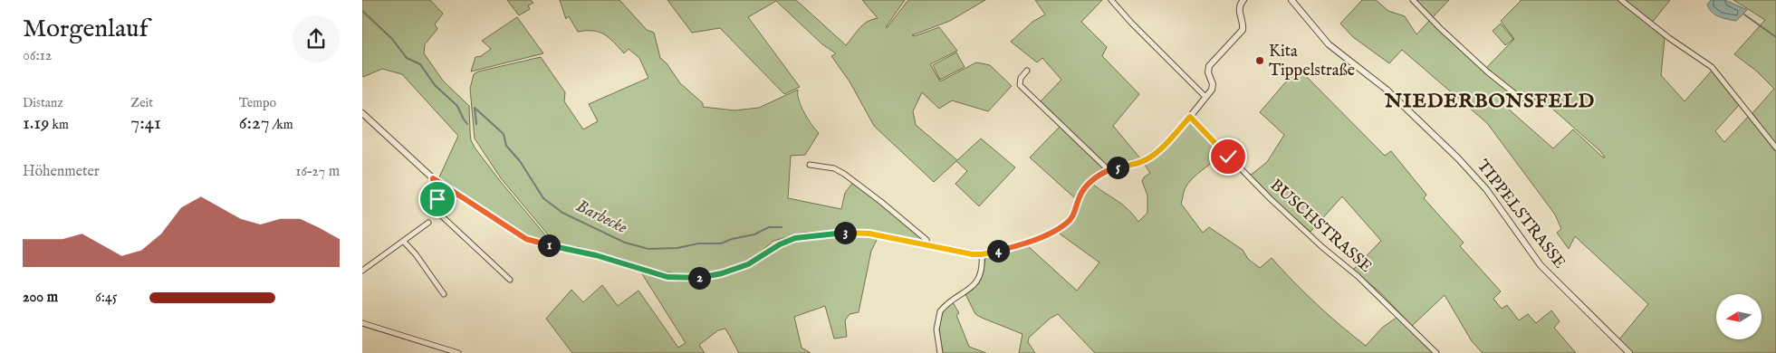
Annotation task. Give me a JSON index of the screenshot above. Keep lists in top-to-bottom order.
{
  "streets": {
    "street": ["TIPPELSTRASSE", "BUSCHSTRASSE"]
  },
  "districts": ["NIEDERBONSFELD"],
  "water": ["Barbecke"],
  "places": ["Kita Tippelstraße"],
  "north": "left",
  "page": {
    "heading": ["Morgenlauf", "06:12"],
    "stats": [
      ["Distanz", "1.19 km"],
      ["Zeit", "7:41"],
      ["Tempo", "6:27 /km"]
    ],
    "chart": ["Höhenmeter", "16–27 m"],
    "pins": [
      "5",
      "3",
      "1",
      "4",
      "2"
    ],
    "list": [
      {
        "name": "200 m",
        "note": "6:45"
      }
    ]
  }
}
